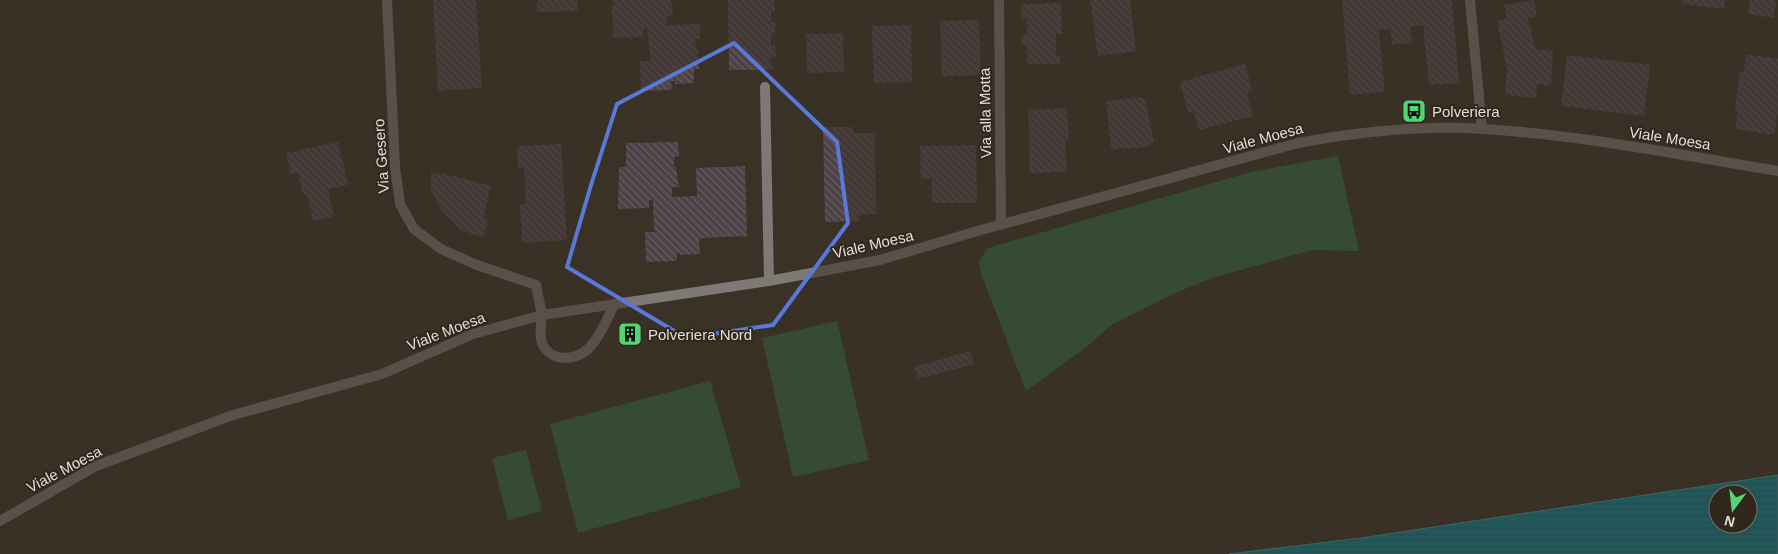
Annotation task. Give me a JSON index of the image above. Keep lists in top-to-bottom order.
{
  "streets": {
    "street": ["Via alla Motta", "Viale Moesa", "Via Gesero"]
  },
  "crossings": [
    ["Via alla Motta", "Viale Moesa"],
    ["Viale Moesa", "Via Gesero"]
  ],
  "places": {
    "bus stop": ["Polveriera"],
    "building": ["Polveriera Nord"]
  },
  "north": "bottom"
}
